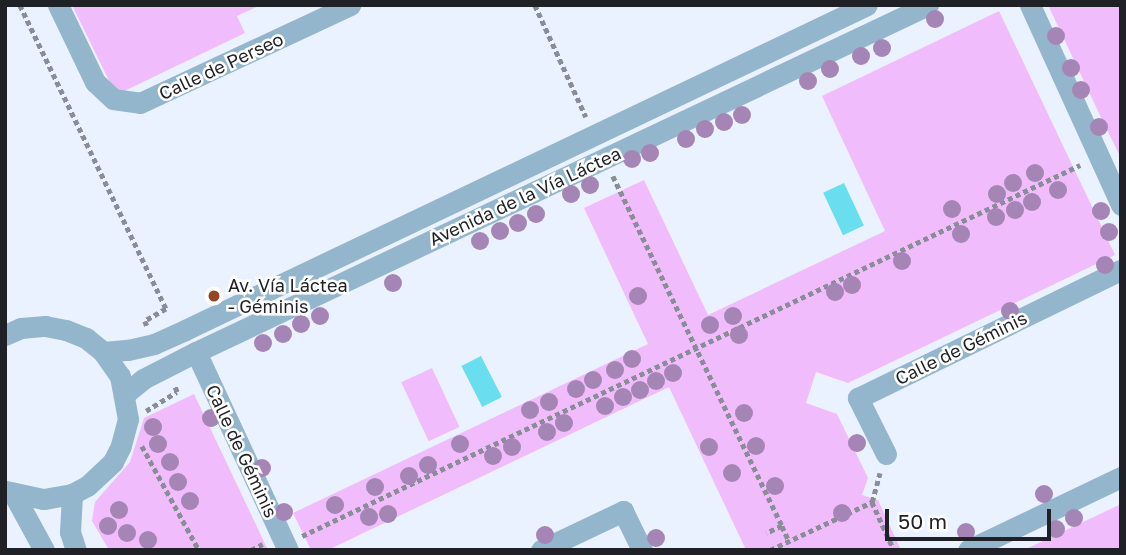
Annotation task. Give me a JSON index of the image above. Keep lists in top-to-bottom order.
{
  "streets": {
    "street": ["Calle de Perseo", "Avenida de la Vía Láctea", "Calle de Géminis"]
  },
  "crossings": [
    ["Avenida de la Vía Láctea", "Calle de Géminis"]
  ],
  "places": ["Av. Vía Láctea - Géminis"],
  "scale_bar": "50 m"
}
